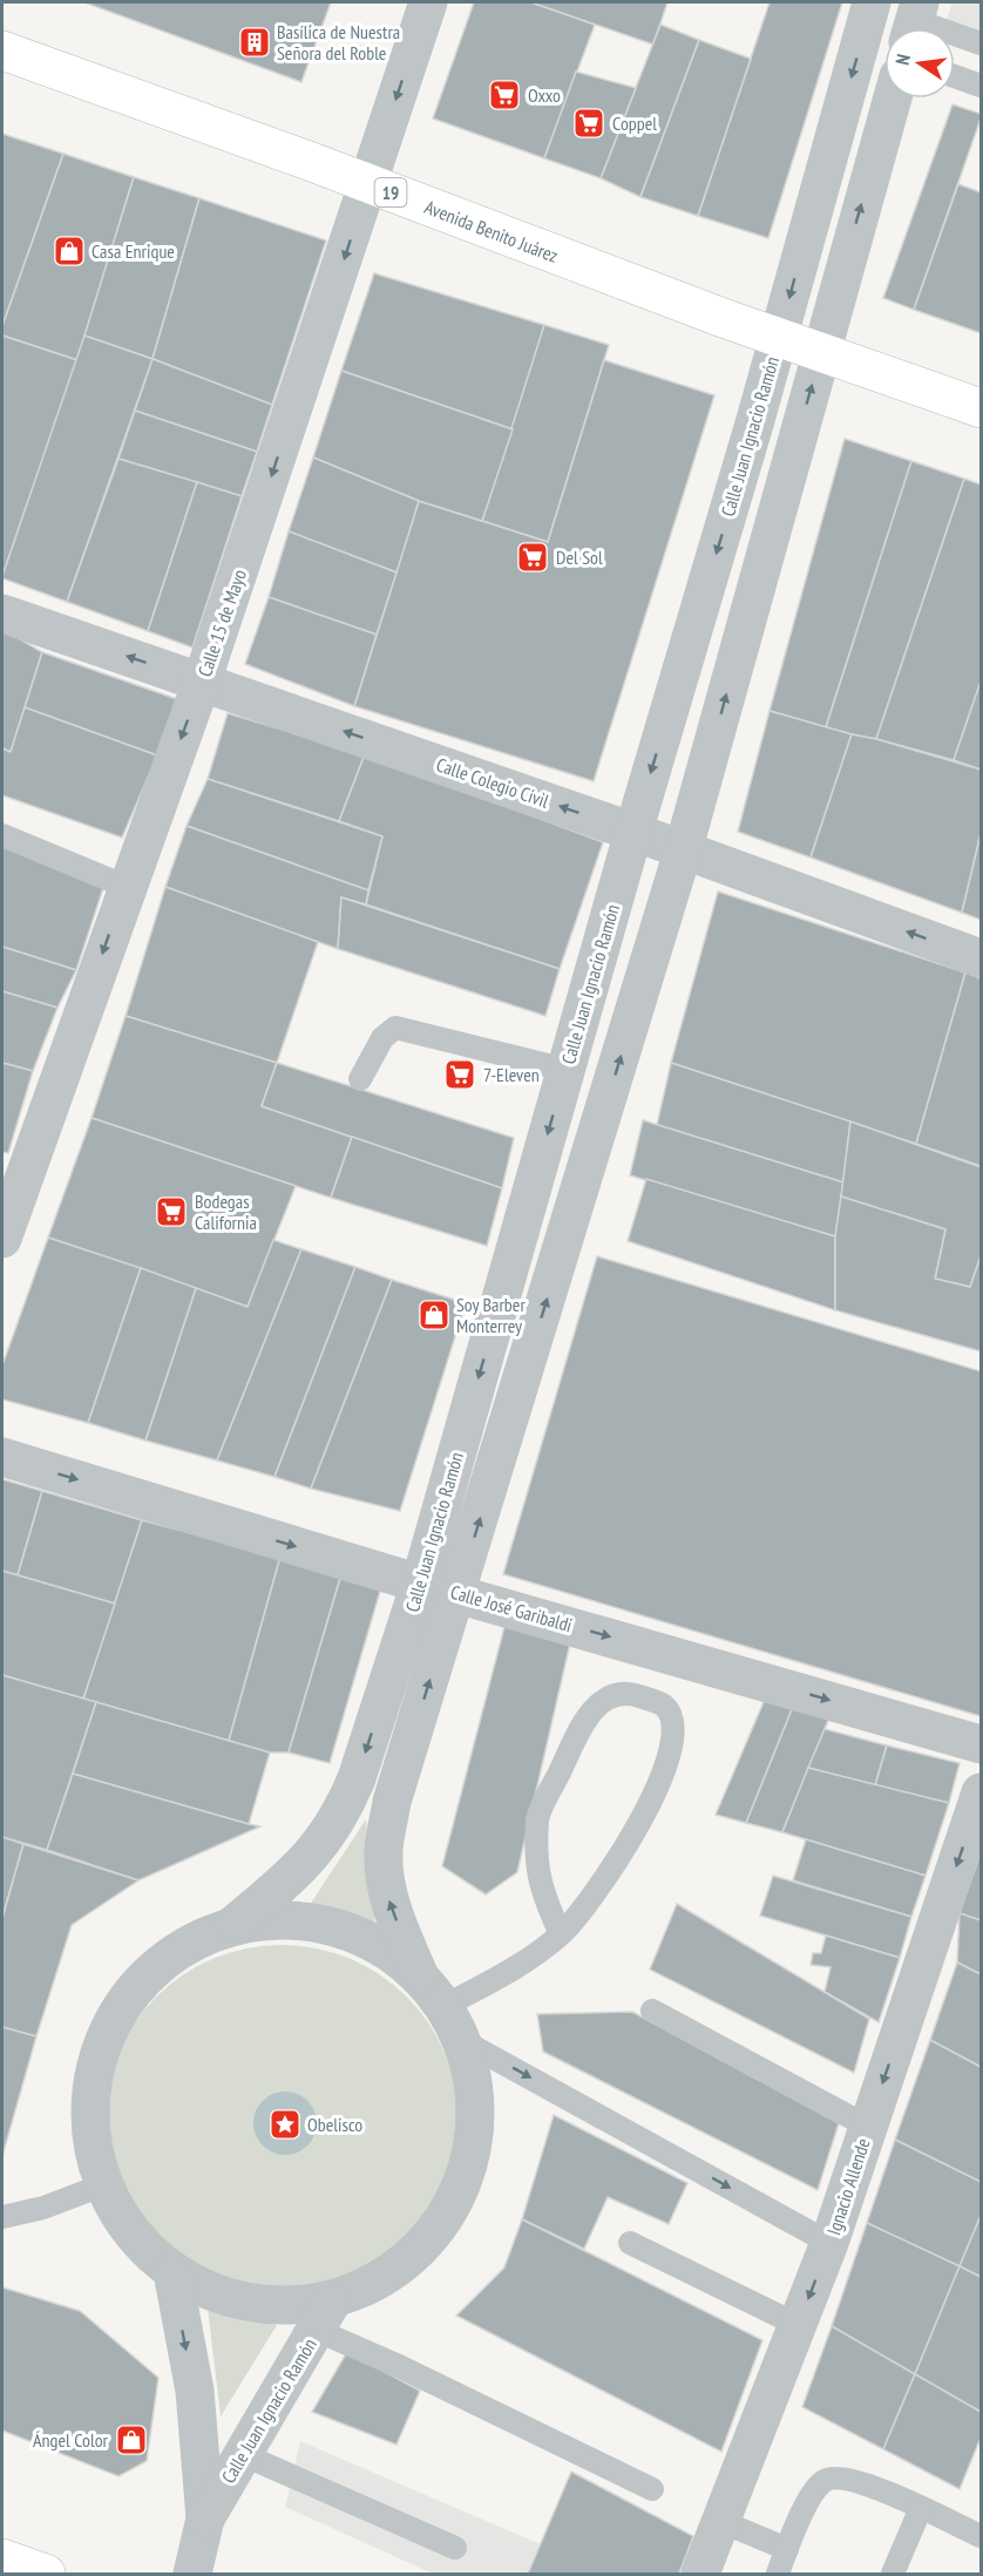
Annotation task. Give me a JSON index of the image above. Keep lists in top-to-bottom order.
{
  "streets": {
    "main road": ["19", "Avenida Benito Juárez"],
    "street": [
      "Calle Juan Ignacio Ramón",
      "Calle 15 de Mayo",
      "Calle Colegio Civil",
      "Calle José Garibaldi",
      "Ignacio Allende"
    ]
  },
  "crossings": [
    ["Avenida Benito Juárez", "Calle Juan Ignacio Ramón"],
    ["Avenida Benito Juárez", "Calle 15 de Mayo"],
    ["Calle Juan Ignacio Ramón", "Calle Colegio Civil"],
    ["Calle Juan Ignacio Ramón", "Calle José Garibaldi"],
    ["Calle 15 de Mayo", "Calle Colegio Civil"]
  ],
  "one_way": [
    "Calle 15 de Mayo",
    "Calle Colegio Civil",
    "Calle José Garibaldi",
    "Ignacio Allende"
  ],
  "places": {
    "building": ["Basílica de Nuestra Señora del Roble"],
    "supermarket": [
      "Oxxo",
      "Coppel",
      "Del Sol",
      "7-Eleven",
      "Bodegas California"
    ],
    "shop": ["Casa Enrique", "Soy Barber Monterrey", "Ángel Color"],
    "place": ["Obelisco"]
  },
  "north": "left"
}
